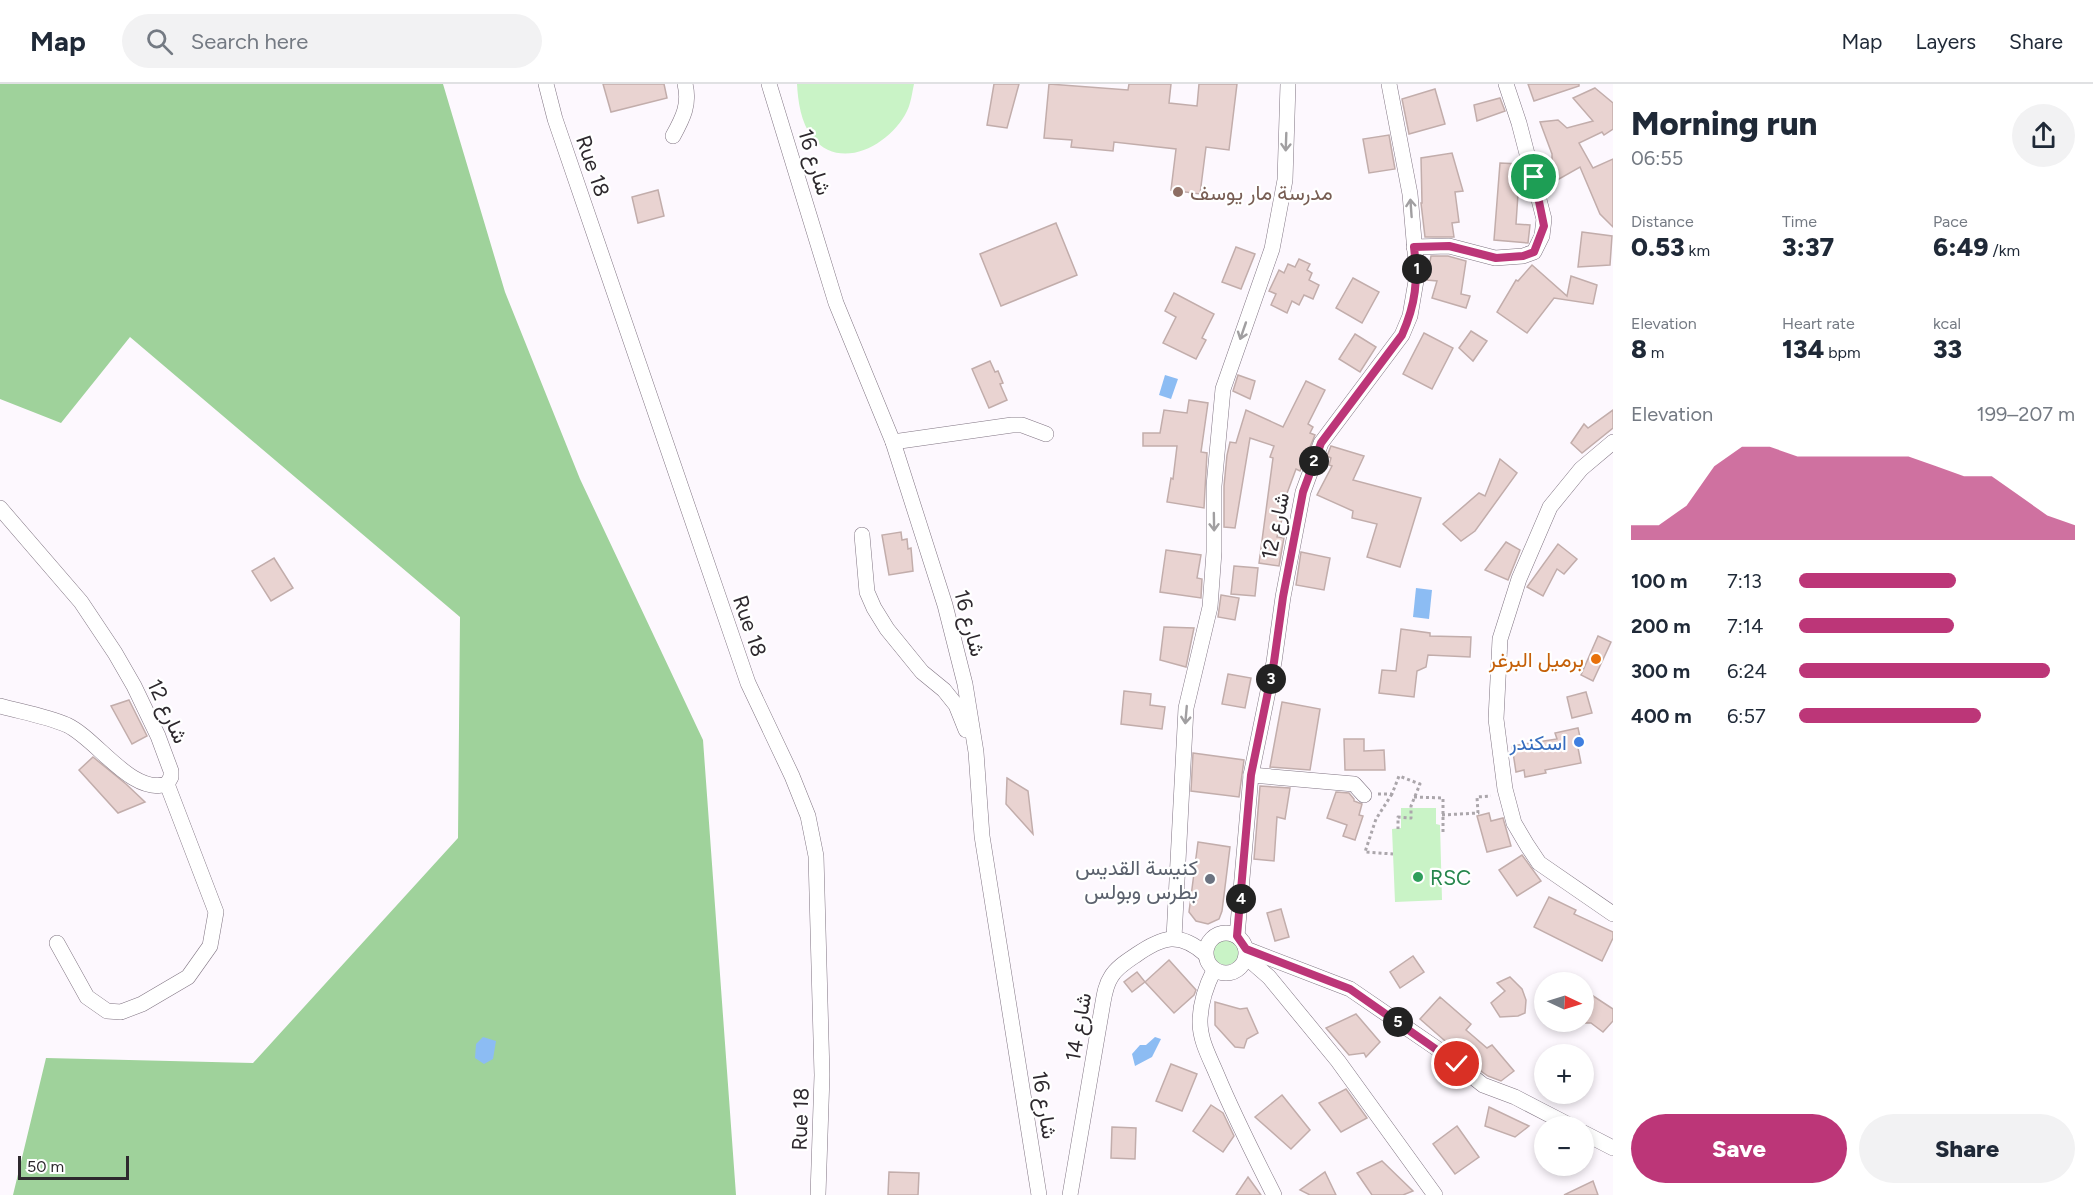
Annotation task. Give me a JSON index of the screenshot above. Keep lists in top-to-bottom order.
{
  "streets": {
    "street": [
      "شارع 16",
      "Rue 18",
      "شارع 12",
      "شارع 14"
    ]
  },
  "places": [
    "مدرسة مار يوسف",
    "برميل البرغر",
    "اسكندر",
    "RSC",
    "كنيسة القديس بطرس وبولس"
  ],
  "scale_bar": "50 m",
  "north": "right",
  "page": {
    "header": "Map",
    "search": "Search here",
    "nav": ["Map", "Layers", "Share"],
    "heading": ["Morning run", "06:55"],
    "stats": [
      ["Distance", "0.53 km"],
      ["Time", "3:37"],
      ["Pace", "6:49 /km"],
      ["Elevation", "8 m"],
      ["Heart rate", "134 bpm"],
      ["kcal", "33"]
    ],
    "pins": [
      "1",
      "2",
      "3",
      "4",
      "5"
    ],
    "chart": ["Elevation", "199–207 m"],
    "list": [
      {
        "name": "100 m",
        "note": "7:13"
      },
      {
        "name": "200 m",
        "note": "7:14"
      },
      {
        "name": "300 m",
        "note": "6:24"
      },
      {
        "name": "400 m",
        "note": "6:57"
      }
    ],
    "map_buttons": ["+", "−"],
    "buttons": ["Save", "Share"],
    "scale": "50 m"
  }
}
